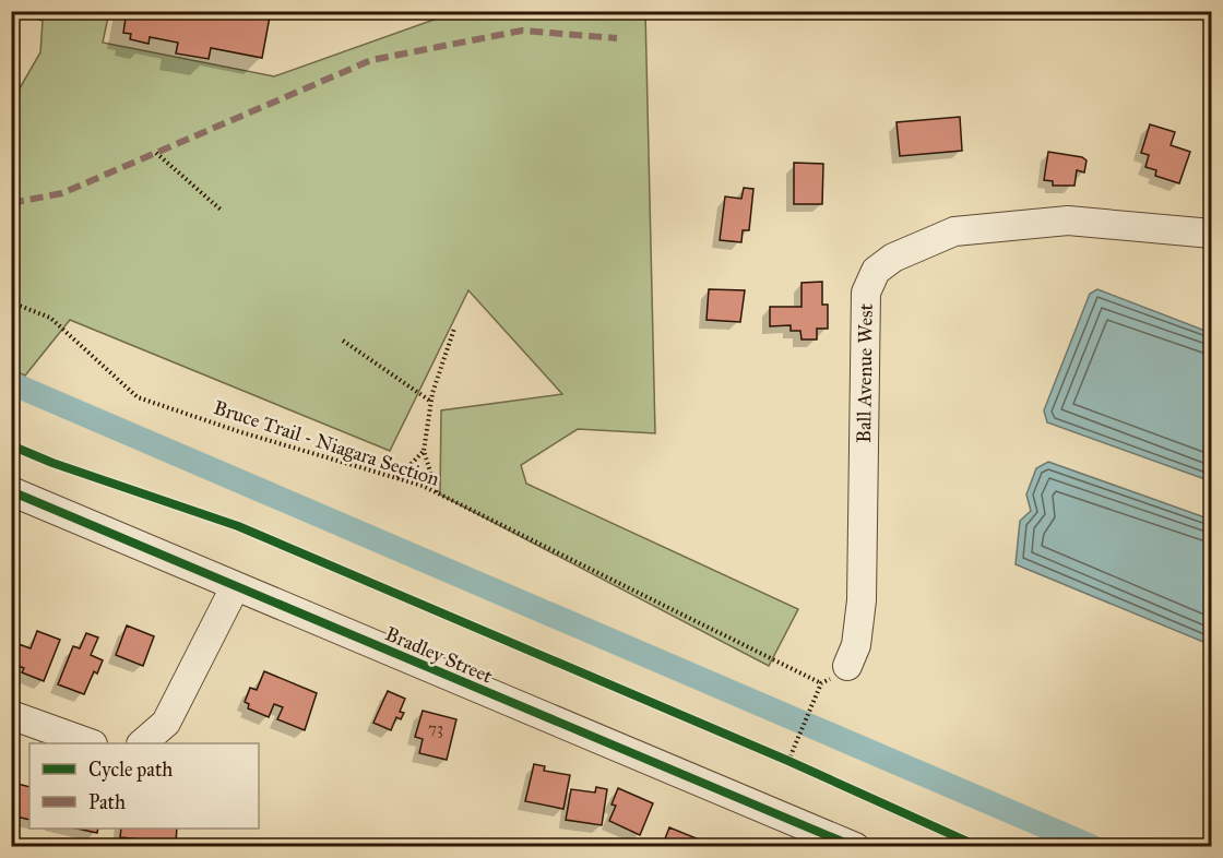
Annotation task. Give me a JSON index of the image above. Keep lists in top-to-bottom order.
{
  "streets": {
    "street": ["Ball Avenue West", "Bradley Street"],
    "path": ["Bruce Trail - Niagara Section"]
  },
  "house_numbers": ["73"],
  "legend": ["Cycle path", "Path"]
}
